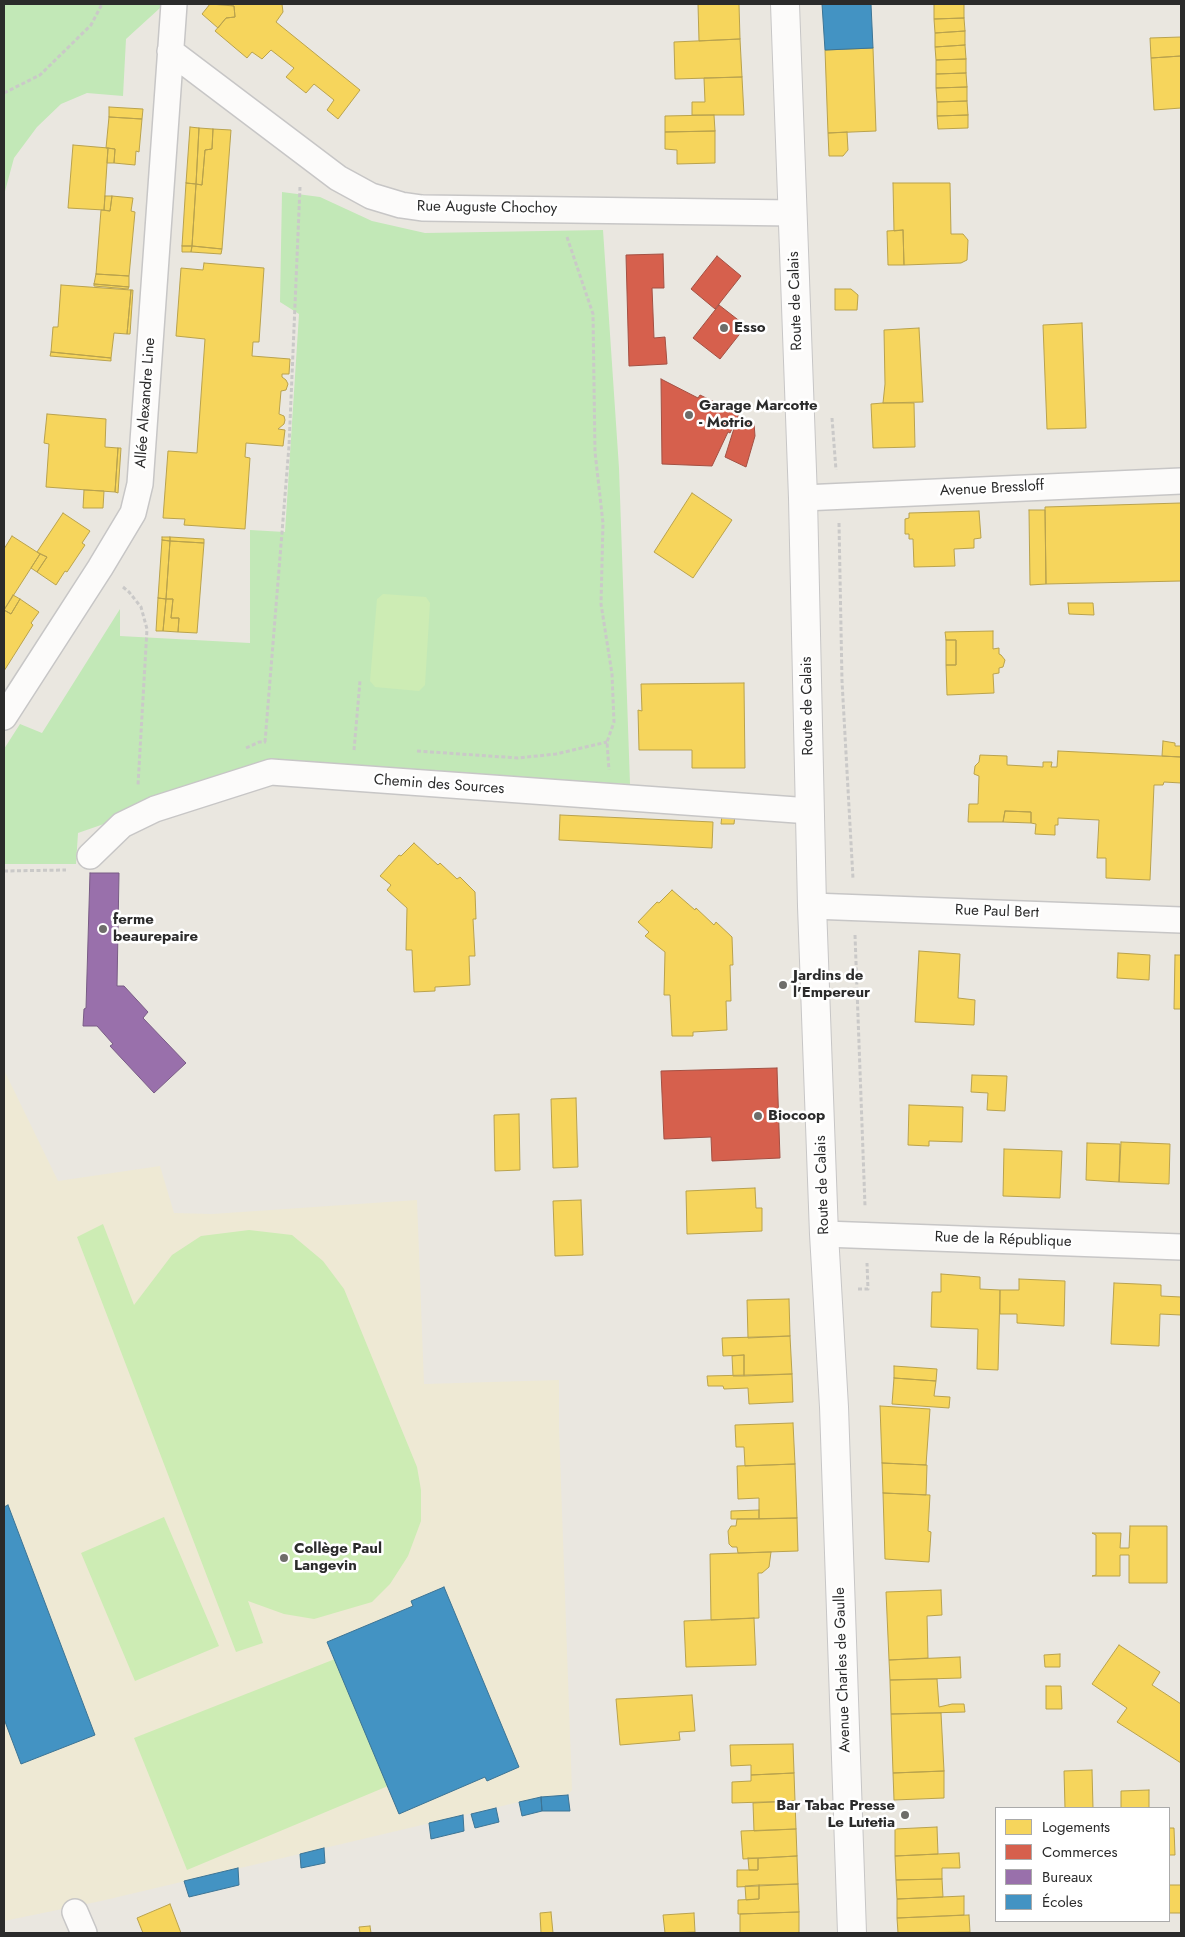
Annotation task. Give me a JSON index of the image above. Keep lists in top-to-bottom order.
{
  "streets": {
    "main road": ["Route de Calais", "Avenue Charles de Gaulle"],
    "street": [
      "Rue Auguste Chochoy",
      "Allée Alexandre Line",
      "Avenue Bressloff",
      "Chemin des Sources",
      "Rue Paul Bert",
      "Rue de la République"
    ]
  },
  "crossings": [
    ["Rue Auguste Chochoy", "Route de Calais"],
    ["Rue Auguste Chochoy", "Allée Alexandre Line"],
    ["Route de Calais", "Avenue Bressloff"],
    ["Route de Calais", "Chemin des Sources"],
    ["Route de Calais", "Rue Paul Bert"],
    ["Route de Calais", "Rue de la République"],
    ["Route de Calais", "Avenue Charles de Gaulle"]
  ],
  "places": [
    "Esso",
    "Garage Marcotte - Motrio",
    "ferme beaurepaire",
    "Jardins de l'Empereur",
    "Biocoop",
    "Collège Paul Langevin",
    "Bar Tabac Presse Le Lutetia"
  ],
  "legend": [
    "Logements",
    "Commerces",
    "Bureaux",
    "Écoles"
  ]
}
